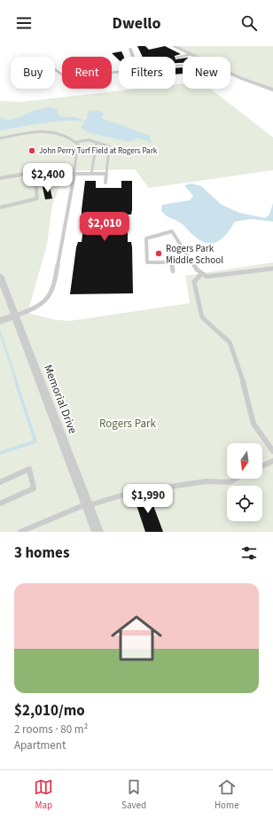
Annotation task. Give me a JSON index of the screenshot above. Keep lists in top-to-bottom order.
{
  "streets": {
    "street": ["Memorial Drive"]
  },
  "parks": ["Rogers Park"],
  "places": ["John Perry Turf Field at Rogers Park", "Rogers Park Middle School"],
  "north": "bottom",
  "page": {
    "header": "Dwello",
    "chip": [
      "Buy",
      "Rent",
      "Filters",
      "New"
    ],
    "price": ["$2,400", "$2,010", "$1,990"],
    "heading": "3 homes",
    "list": [
      {
        "name": "$2,010/mo",
        "note": "2 rooms · 80 m² · Apartment"
      }
    ],
    "tabs": ["Map", "Saved", "Home"]
  }
}
